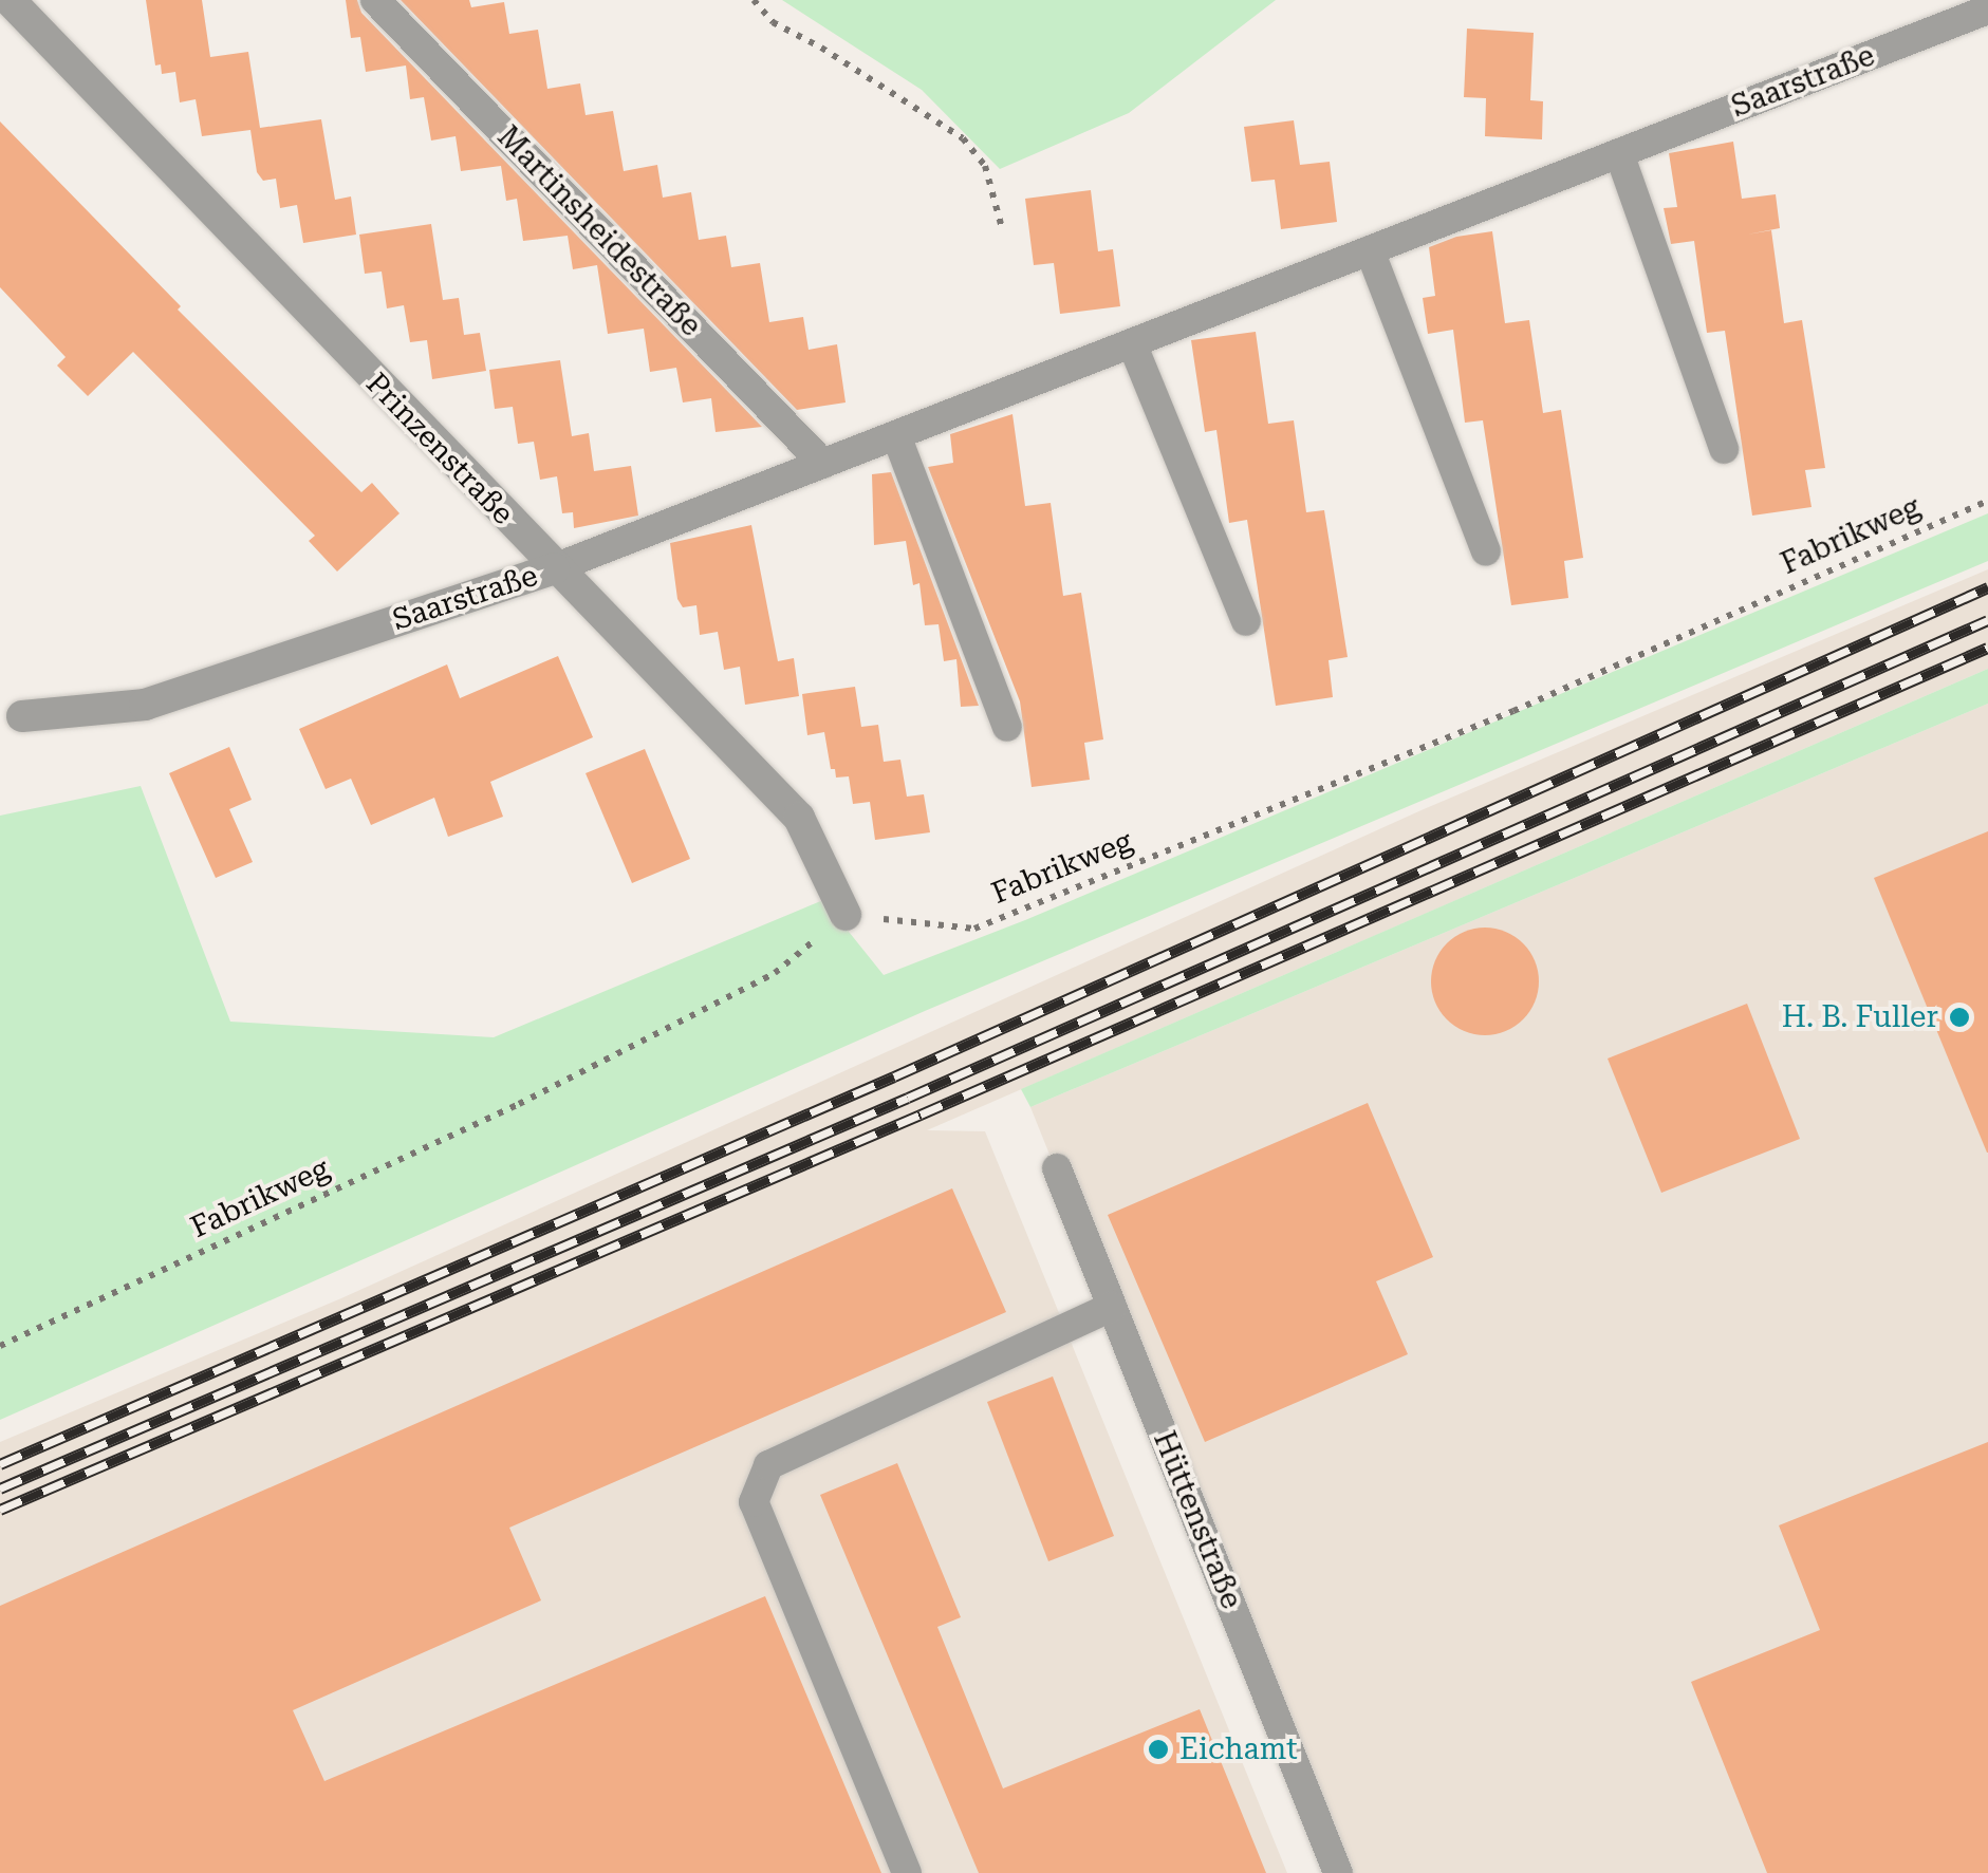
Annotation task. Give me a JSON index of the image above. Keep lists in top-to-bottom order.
{
  "streets": {
    "street": ["Saarstraße", "Prinzenstraße"],
    "lane": ["Martinsheidestraße", "Hüttenstraße"],
    "path": ["Fabrikweg"]
  },
  "crossings": [
    ["Saarstraße", "Martinsheidestraße"],
    ["Saarstraße", "Prinzenstraße"],
    ["Prinzenstraße", "Fabrikweg"]
  ],
  "places": ["H. B. Fuller", "Eichamt"]
}
